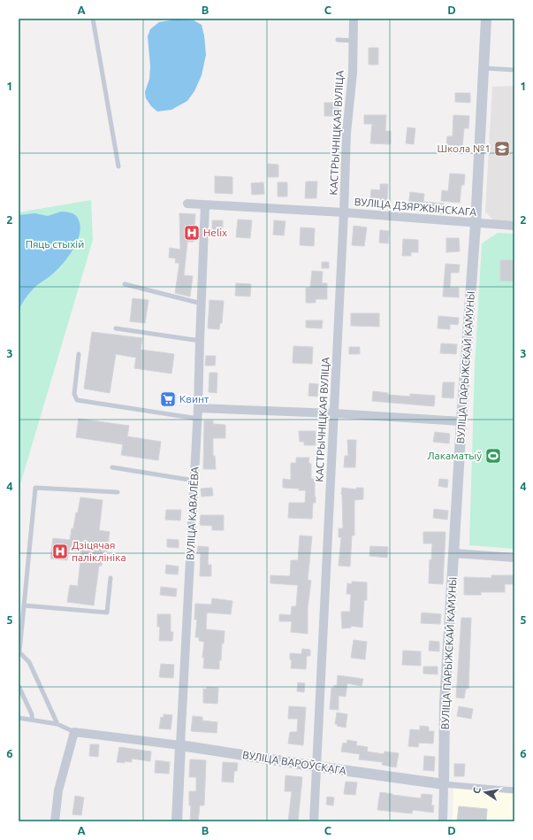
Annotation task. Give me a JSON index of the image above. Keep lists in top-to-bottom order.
{
  "streets": {
    "street": [
      "КАСТРЫЧНІЦКАЯ ВУЛІЦА",
      "ВУЛІЦА ДЗЯРЖЫНСКАГА",
      "ВУЛІЦА ПАРЫЖСКАЙ КАМУНЫ",
      "ВУЛІЦА КАВАЛЁВА",
      "ВУЛІЦА ВАРОЎСКАГА"
    ]
  },
  "crossings": [
    ["КАСТРЫЧНІЦКАЯ ВУЛІЦА", "ВУЛІЦА ДЗЯРЖЫНСКАГА"],
    ["КАСТРЫЧНІЦКАЯ ВУЛІЦА", "ВУЛІЦА ВАРОЎСКАГА"],
    ["ВУЛІЦА ДЗЯРЖЫНСКАГА", "ВУЛІЦА ПАРЫЖСКАЙ КАМУНЫ"],
    ["ВУЛІЦА ДЗЯРЖЫНСКАГА", "ВУЛІЦА КАВАЛЁВА"],
    ["ВУЛІЦА ПАРЫЖСКАЙ КАМУНЫ", "ВУЛІЦА ВАРОЎСКАГА"],
    ["ВУЛІЦА КАВАЛЁВА", "ВУЛІЦА ВАРОЎСКАГА"]
  ],
  "parks": ["Пяць стыхій"],
  "places": {
    "school or university": ["Школа №1"],
    "hospital": ["Helix", "Дзіцячая паліклініка"],
    "supermarket": ["Квинт"],
    "sports": ["Лакаматыў"]
  },
  "north": "left",
  "grid": {
    "columns": [
      "A",
      "B",
      "C",
      "D"
    ],
    "rows": [
      "1",
      "2",
      "3",
      "4",
      "5",
      "6"
    ]
  }
}
